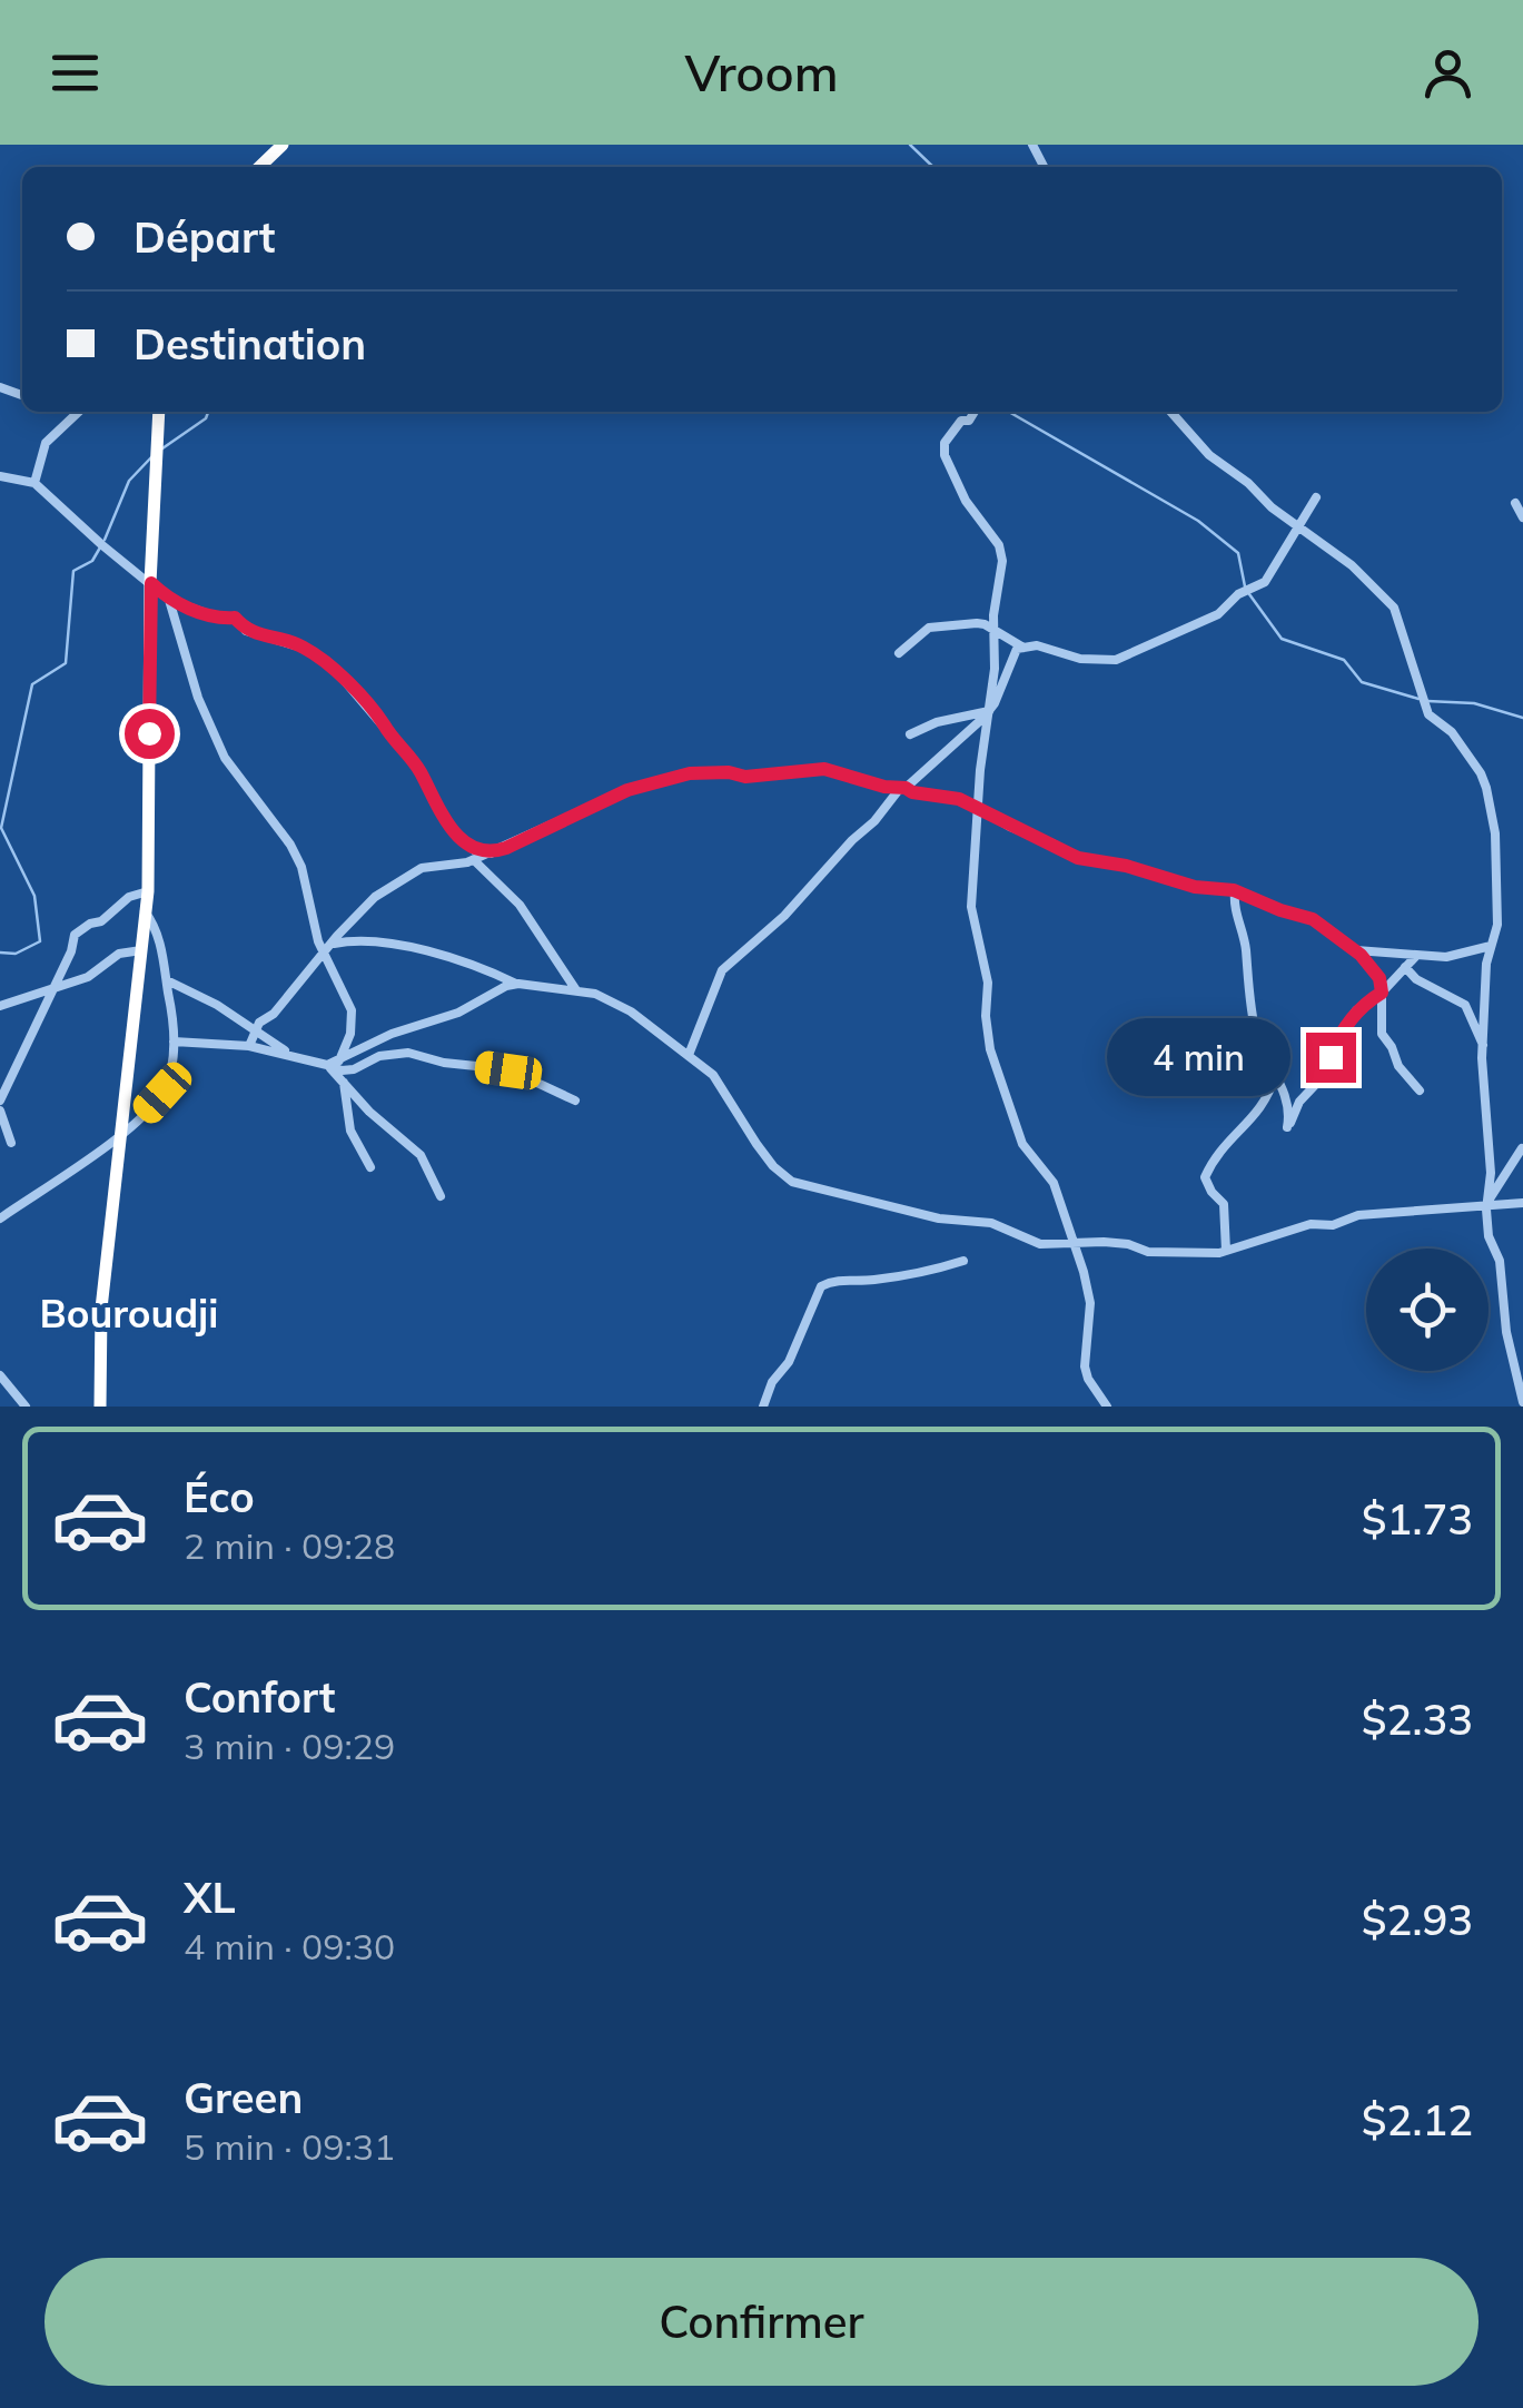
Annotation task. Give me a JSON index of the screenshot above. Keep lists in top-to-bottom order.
{
  "districts": ["Bouroudji"],
  "page": {
    "header": "Vroom",
    "banner": ["Départ", "Destination"],
    "bubble": "4 min",
    "list": [
      {
        "name": "Éco",
        "note": "2 min · 09:28",
        "value": "$1.73"
      },
      {
        "name": "Confort",
        "note": "3 min · 09:29",
        "value": "$2.33"
      },
      {
        "name": "XL",
        "note": "4 min · 09:30",
        "value": "$2.93"
      },
      {
        "name": "Green",
        "note": "5 min · 09:31",
        "value": "$2.12"
      }
    ],
    "buttons": "Confirmer"
  }
}
